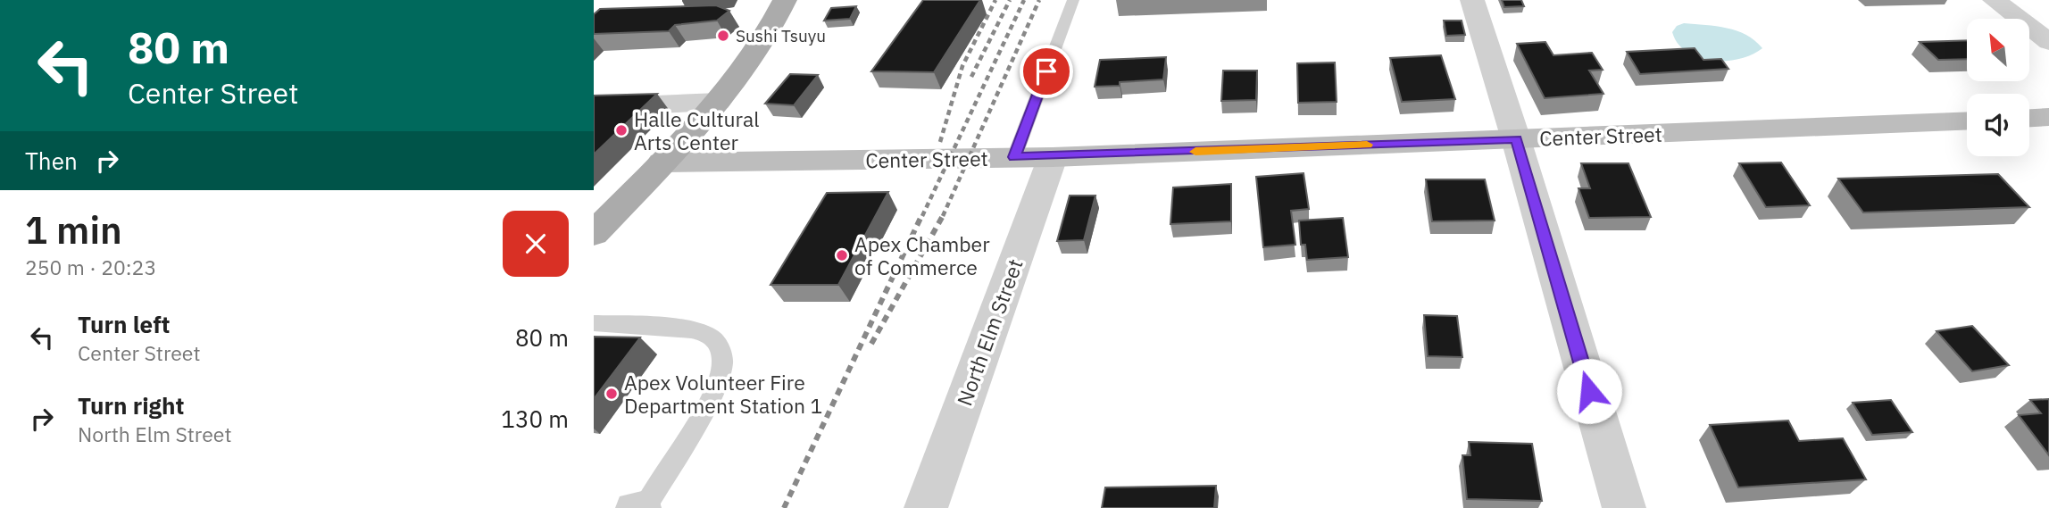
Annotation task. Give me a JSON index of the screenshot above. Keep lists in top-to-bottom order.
{
  "streets": {
    "main road": ["Center Street"],
    "street": ["North Elm Street"]
  },
  "crossings": [
    ["Center Street", "North Elm Street"]
  ],
  "places": [
    "Sushi Tsuyu",
    "Halle Cultural Arts Center",
    "Apex Chamber of Commerce",
    "Apex Volunteer Fire Department Station 1"
  ],
  "north": "top left",
  "page": {
    "turn": ["80 m", "Center Street"],
    "then": "Then",
    "heading": ["1 min", "250 m · 20:23"],
    "list": [
      {
        "name": "Turn left",
        "note": "Center Street",
        "value": "80 m"
      },
      {
        "name": "Turn right",
        "note": "North Elm Street",
        "value": "130 m"
      }
    ]
  }
}
